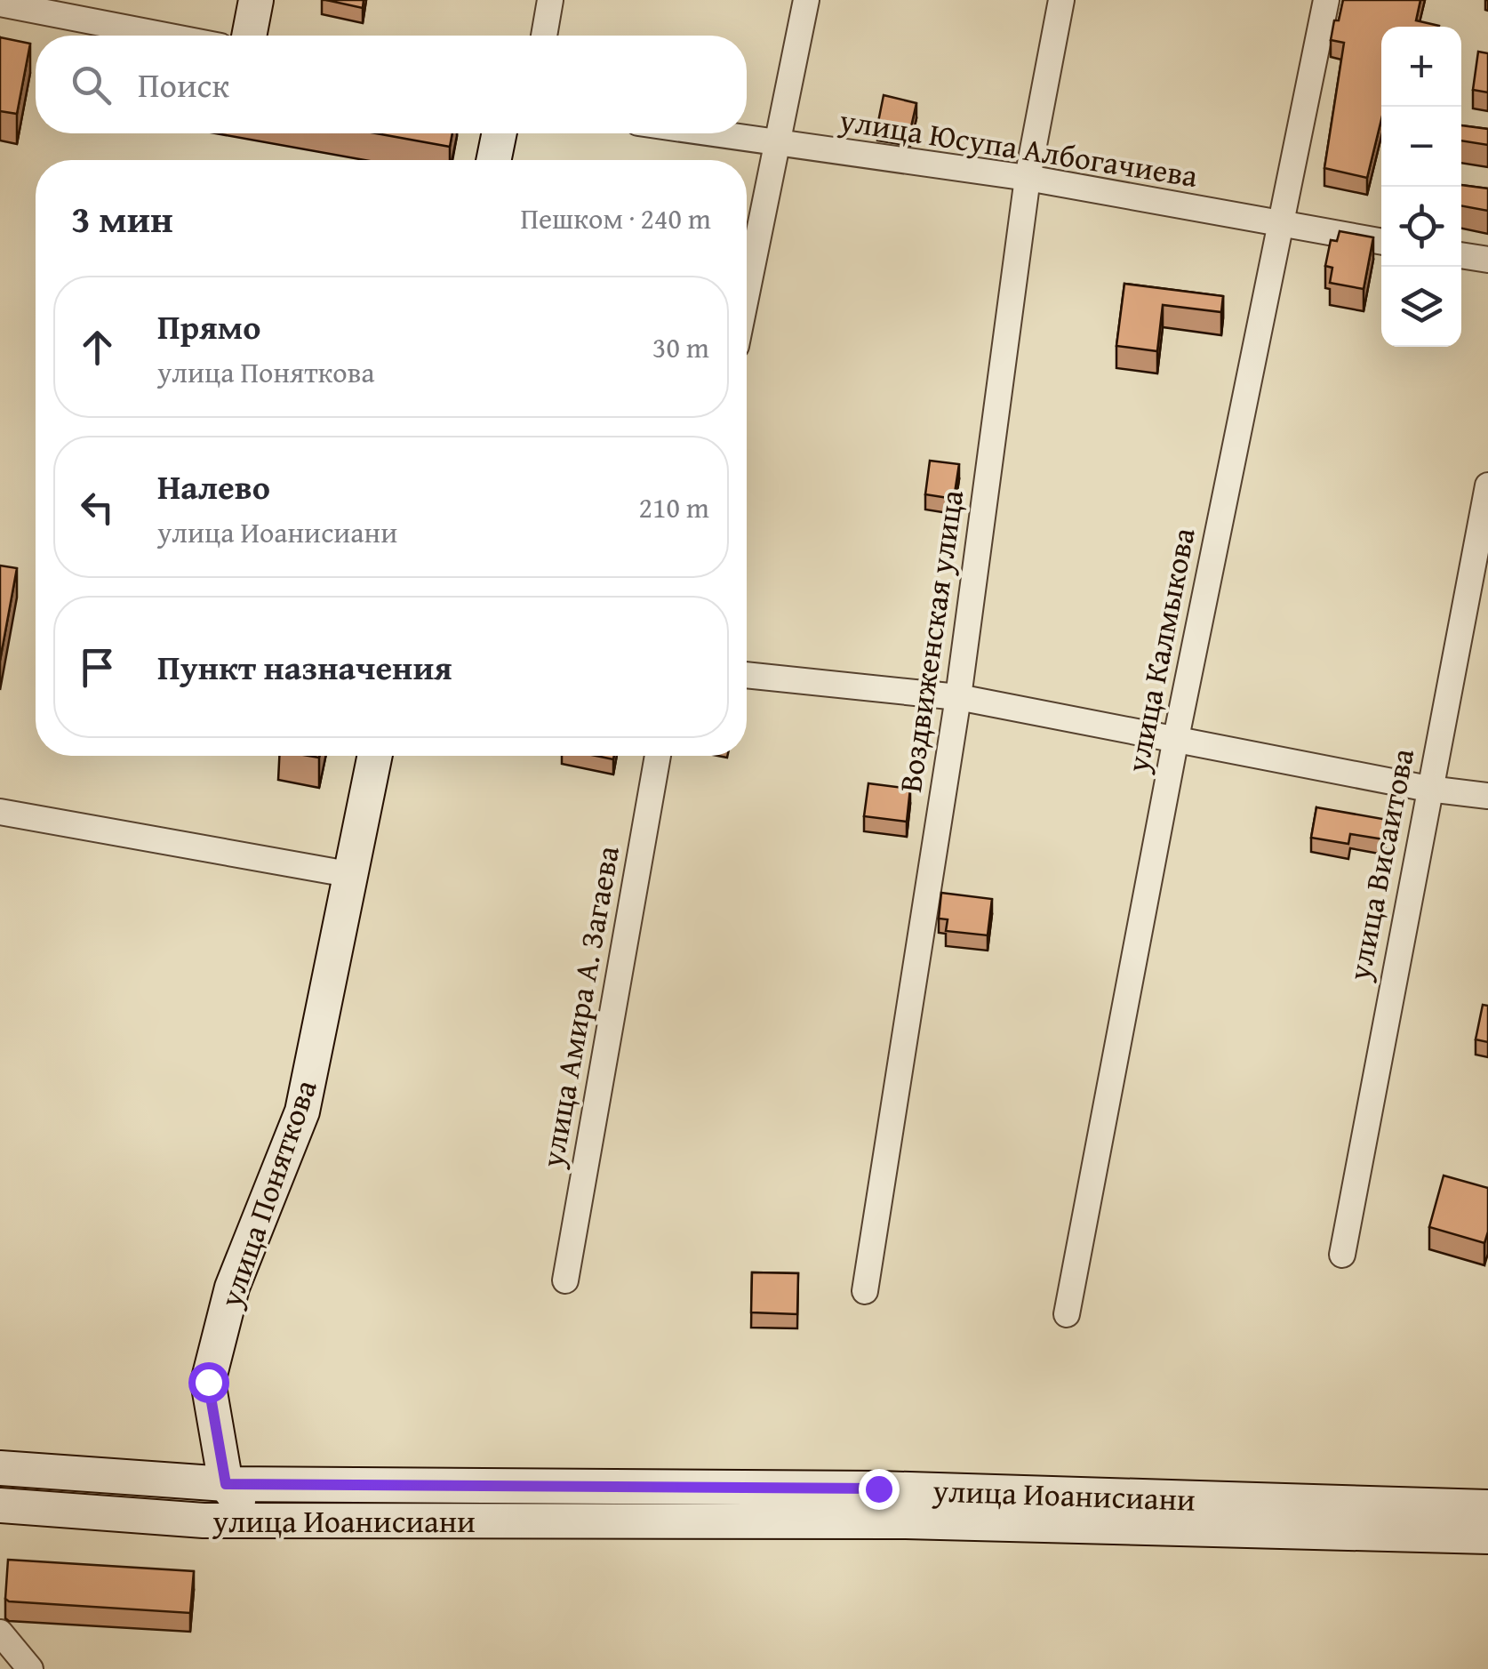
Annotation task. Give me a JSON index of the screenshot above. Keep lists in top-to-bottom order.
{
  "streets": {
    "main road": ["улица Поняткова", "улица Иоанисиани"],
    "street": [
      "улица Юсупа Албогачиева",
      "Воздвиженская улица",
      "улица Калмыкова",
      "улица Висаитова",
      "улица Амира А. Загаева"
    ]
  },
  "crossings": [
    ["улица Юсупа Албогачиева", "Воздвиженская улица"],
    ["улица Юсупа Албогачиева", "улица Калмыкова"],
    ["улица Поняткова", "улица Иоанисиани"]
  ],
  "page": {
    "map_buttons": ["+", "−"],
    "search": "Поиск",
    "heading": ["3 мин", "Пешком · 240 m"],
    "list": [
      ["Прямо", "улица Поняткова", "30 m"],
      ["Налево", "улица Иоанисиани", "210 m"],
      "Пункт назначения"
    ]
  }
}
